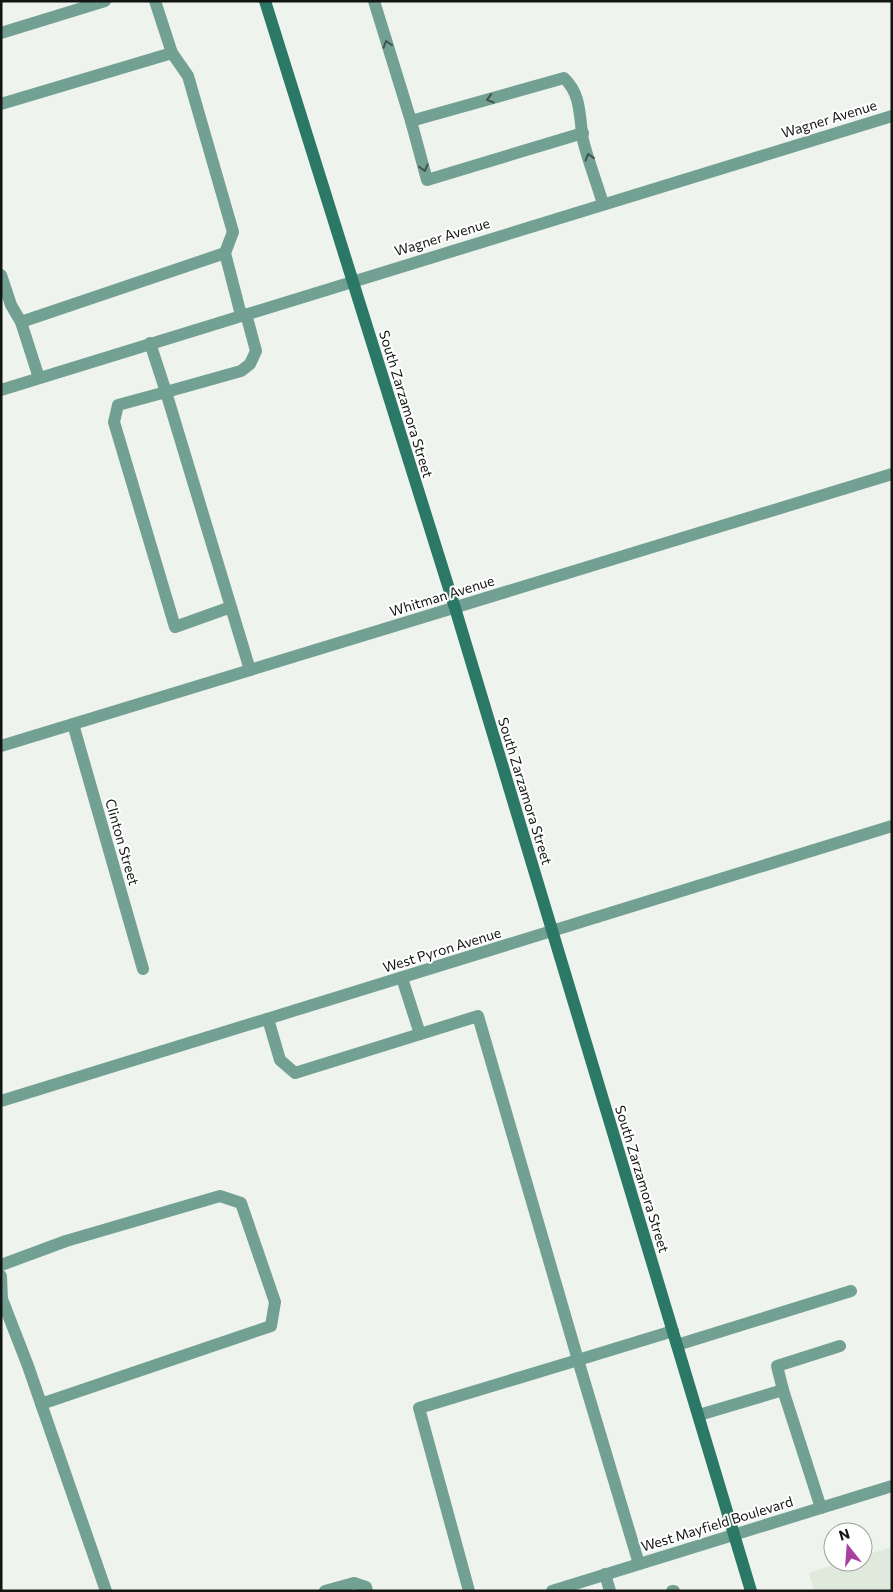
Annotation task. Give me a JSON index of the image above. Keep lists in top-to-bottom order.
{
  "streets": {
    "main road": ["South Zarzamora Street"],
    "street": [
      "Wagner Avenue",
      "Whitman Avenue",
      "Clinton Street",
      "West Pyron Avenue",
      "West Mayfield Boulevard"
    ]
  },
  "crossings": [
    ["Wagner Avenue", "South Zarzamora Street"],
    ["South Zarzamora Street", "Whitman Avenue"],
    ["South Zarzamora Street", "West Pyron Avenue"],
    ["South Zarzamora Street", "West Mayfield Boulevard"],
    ["Whitman Avenue", "Clinton Street"]
  ],
  "north": "top"
}
